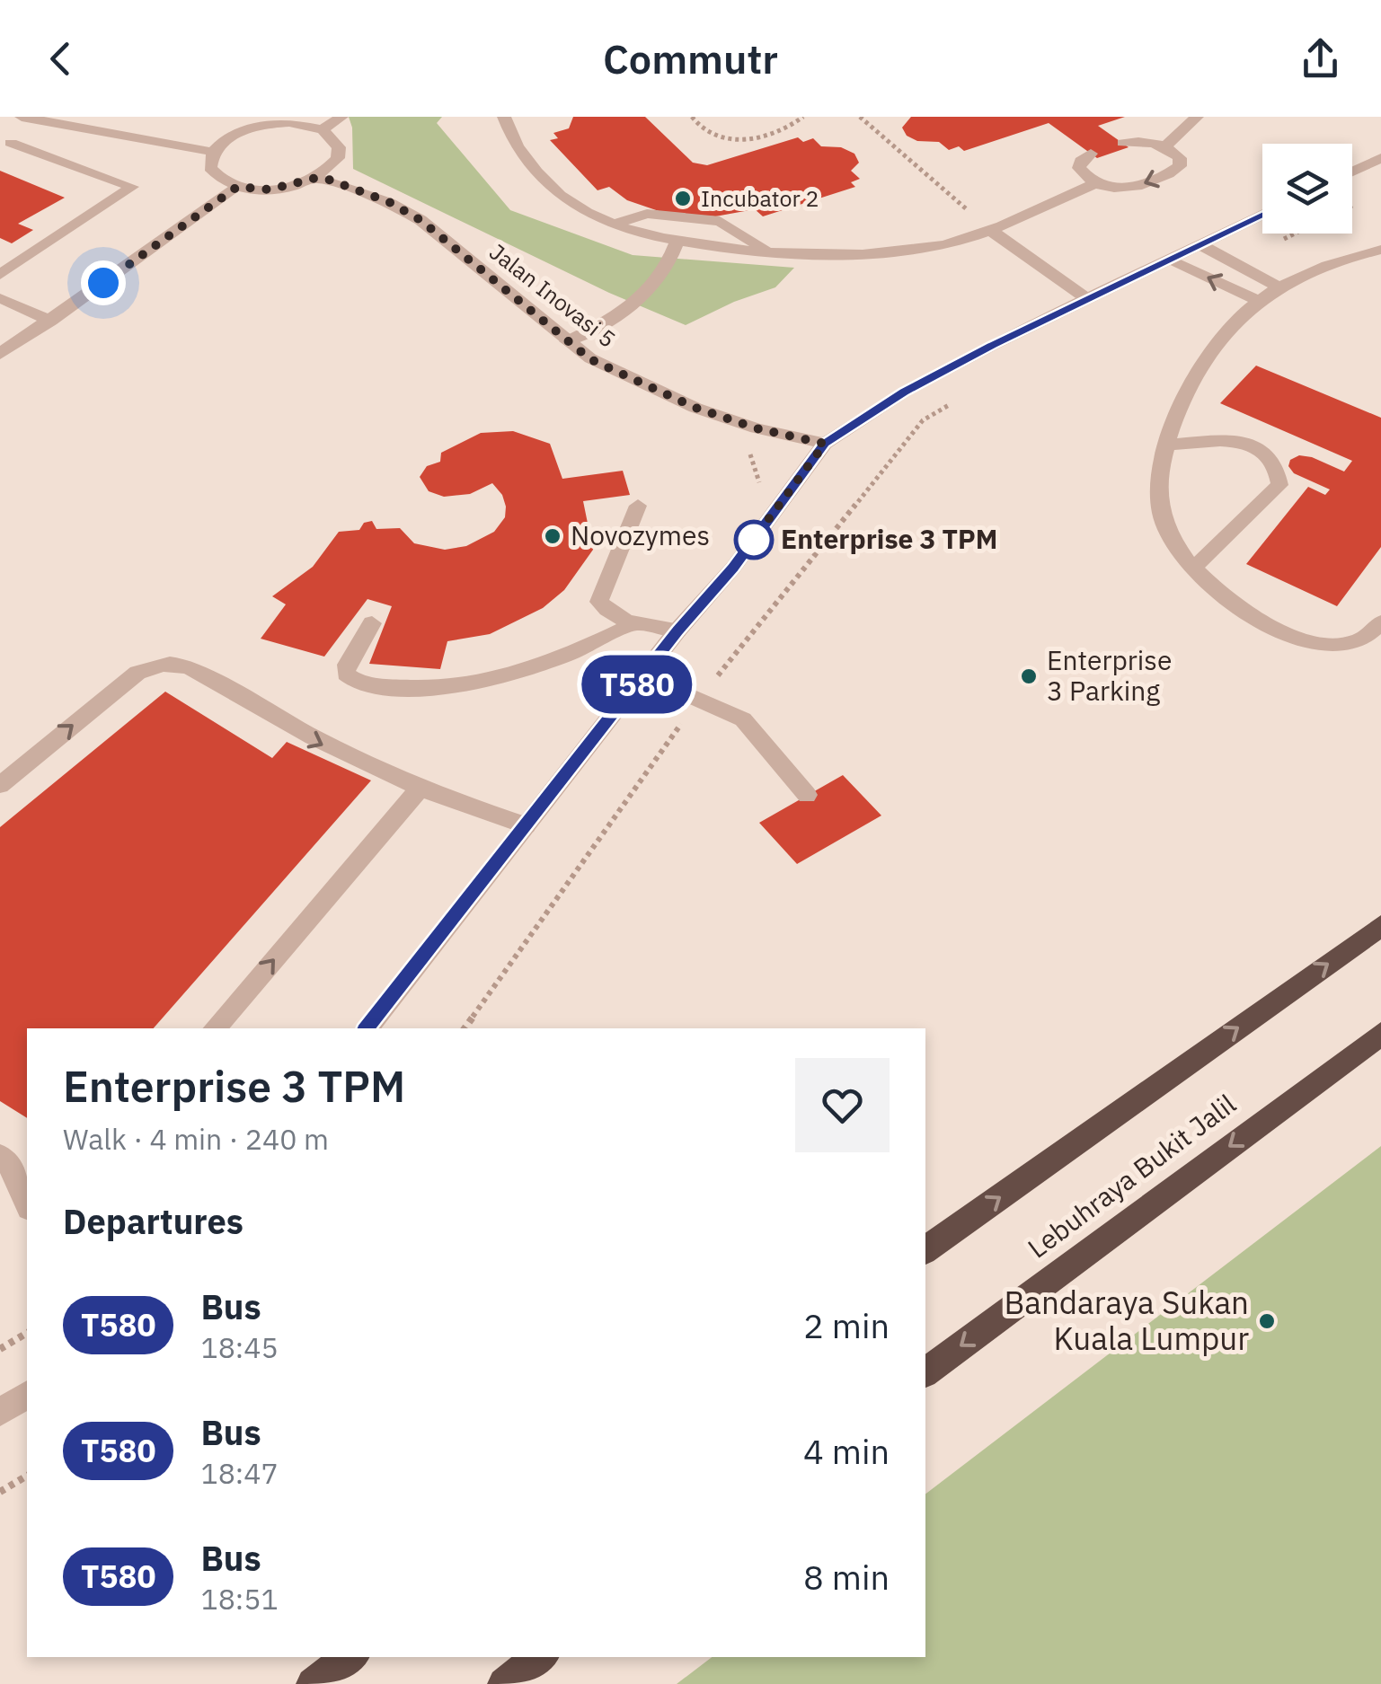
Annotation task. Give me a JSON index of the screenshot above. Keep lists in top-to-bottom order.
{
  "streets": {
    "highway": ["Lebuhraya Bukit Jalil"],
    "street": ["Jalan Inovasi 5"]
  },
  "places": [
    "Incubator 2",
    "Novozymes",
    "Enterprise 3 TPM",
    "Enterprise 3 Parking",
    "Bandaraya Sukan Kuala Lumpur"
  ],
  "lines": ["bus line T580"],
  "page": {
    "header": "Commutr",
    "on_map": "T580",
    "heading": [
      ["Enterprise 3 TPM", "Walk · 4 min · 240 m"],
      "Departures"
    ],
    "list": [
      {
        "mark": "T580",
        "name": "Bus",
        "note": "18:45",
        "value": "2 min"
      },
      {
        "mark": "T580",
        "name": "Bus",
        "note": "18:47",
        "value": "4 min"
      },
      {
        "mark": "T580",
        "name": "Bus",
        "note": "18:51",
        "value": "8 min"
      }
    ]
  }
}
